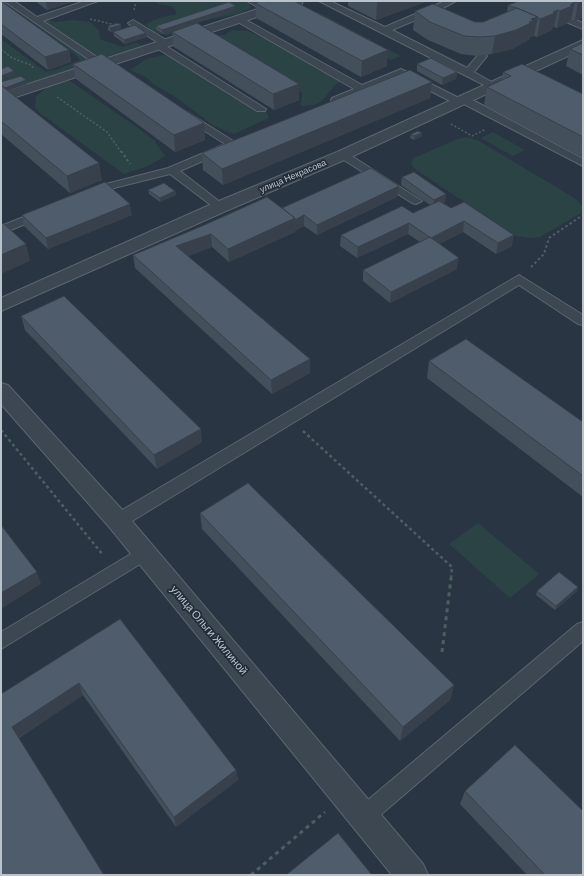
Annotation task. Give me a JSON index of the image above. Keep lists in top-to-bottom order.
{
  "streets": {
    "street": ["улица Некрасова", "улица Ольги Жилиной"]
  }
}
